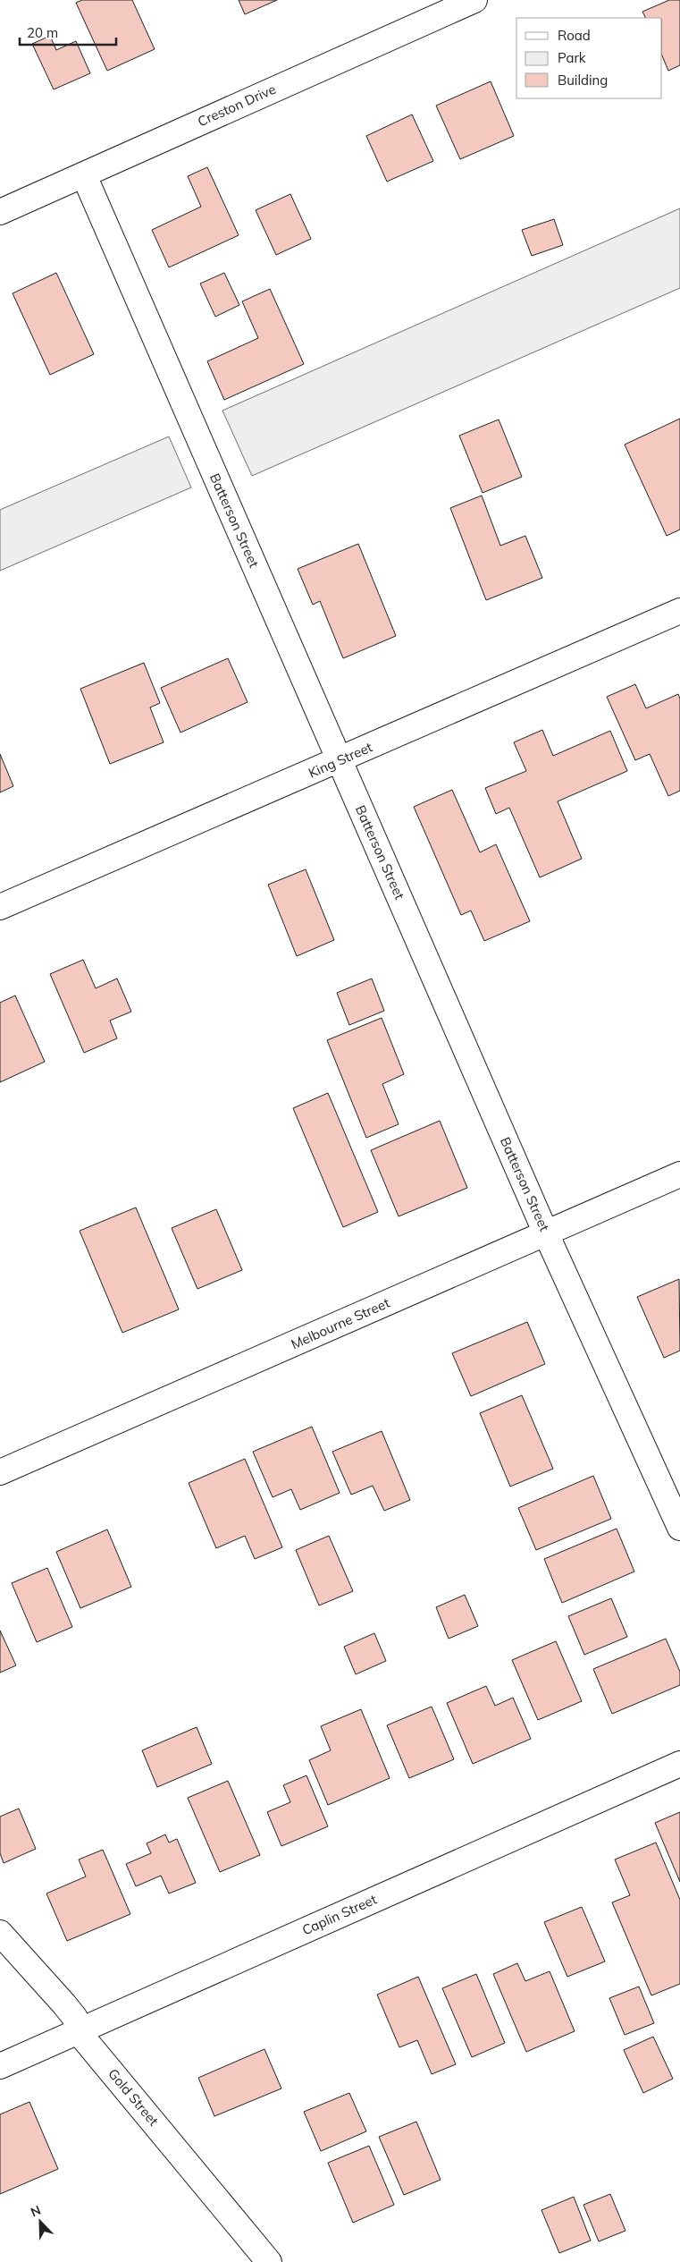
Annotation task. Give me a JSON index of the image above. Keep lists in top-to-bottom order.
{
  "streets": {
    "street": [
      "Creston Drive",
      "Batterson Street",
      "King Street",
      "Melbourne Street",
      "Caplin Street",
      "Gold Street"
    ]
  },
  "crossings": [
    ["Creston Drive", "Batterson Street"],
    ["Batterson Street", "King Street"],
    ["Batterson Street", "Melbourne Street"],
    ["Caplin Street", "Gold Street"]
  ],
  "legend": ["Road", "Park", "Building"],
  "scale_bar": "20 m",
  "north": "top left"
}
